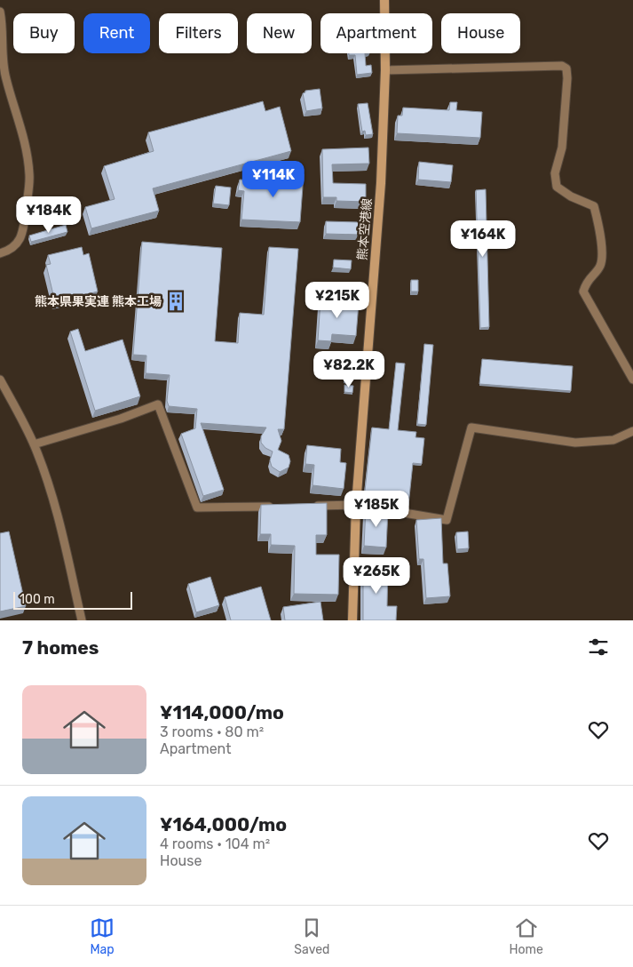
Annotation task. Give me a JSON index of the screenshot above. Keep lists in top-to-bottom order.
{
  "streets": {
    "main road": ["熊本空港線"]
  },
  "places": {
    "building": ["熊本県果実連 熊本工場"]
  },
  "scale_bar": "100 m",
  "page": {
    "chip": [
      "Buy",
      "Rent",
      "Filters",
      "New",
      "Apartment",
      "House"
    ],
    "price": [
      "¥114K",
      "¥184K",
      "¥164K",
      "¥215K",
      "¥82.2K",
      "¥185K",
      "¥265K"
    ],
    "scale": "100 m",
    "heading": "7 homes",
    "list": [
      {
        "name": "¥114,000/mo",
        "note": "3 rooms · 80 m² · Apartment"
      },
      {
        "name": "¥164,000/mo",
        "note": "4 rooms · 104 m² · House"
      }
    ],
    "tabs": ["Map", "Saved", "Home"]
  }
}
